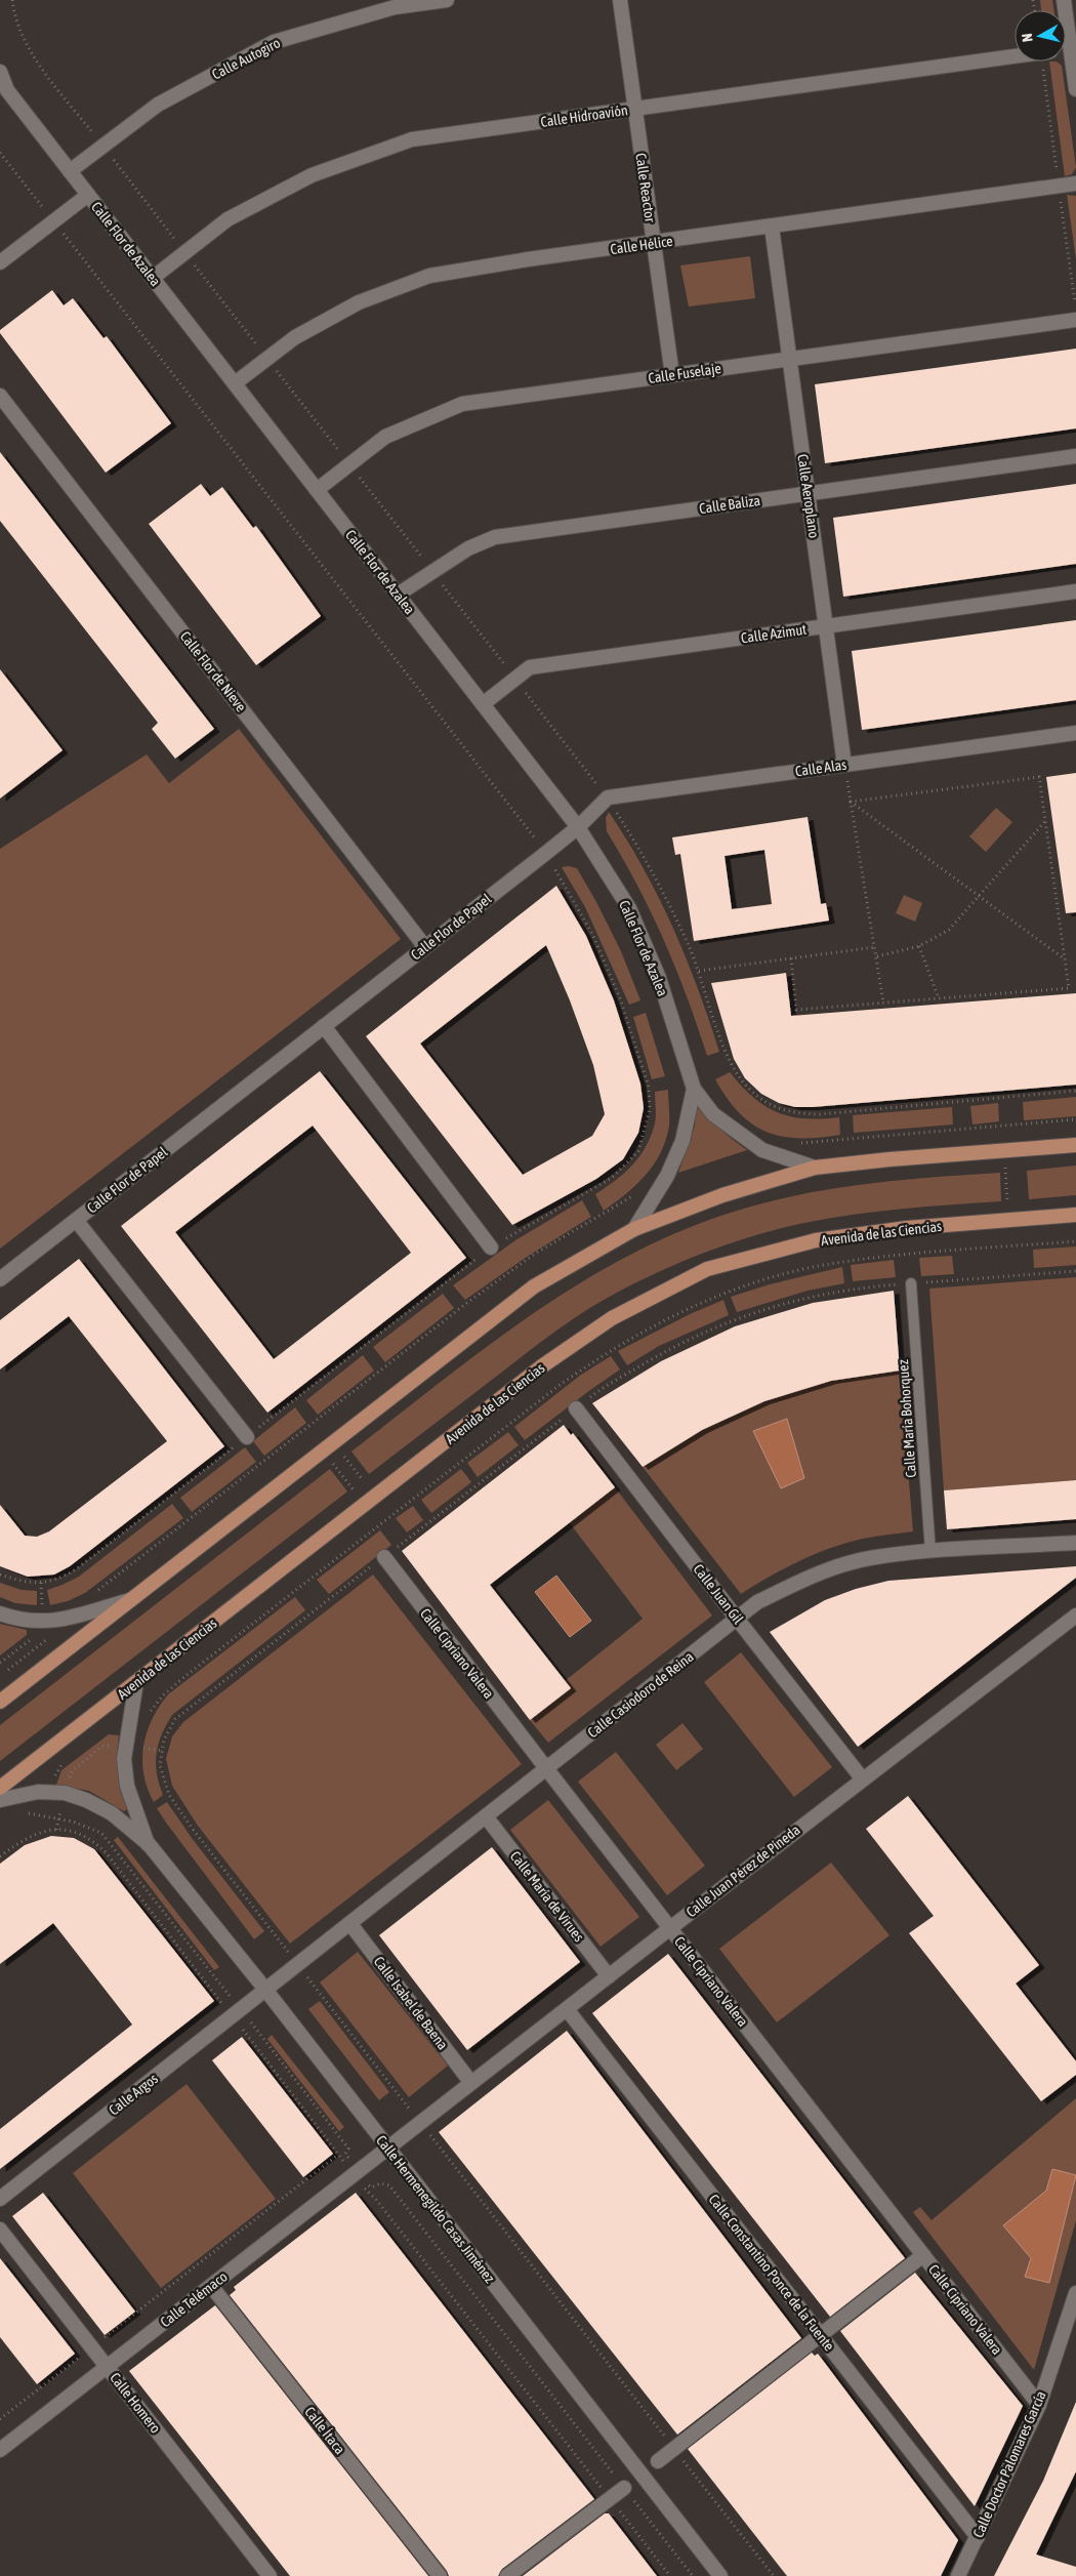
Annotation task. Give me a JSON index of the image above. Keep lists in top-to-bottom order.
{
  "streets": {
    "main road": ["Avenida de las Ciencias"],
    "street": [
      "Calle Autogiro",
      "Calle Hidroavión",
      "Calle Reactor",
      "Calle Flor de Azalea",
      "Calle Hélice",
      "Calle Fuselaje",
      "Calle Aeroplano",
      "Calle Baliza",
      "Calle Azimut",
      "Calle Flor de Nieve",
      "Calle Alas",
      "Calle Flor de Papel",
      "Calle Juan Gil",
      "Calle Cipriano Valera",
      "Calle Casiodoro de Reina",
      "Calle Juan Pérez de Pineda",
      "Calle María de Virues",
      "Calle Isabel de Baena",
      "Calle Argos",
      "Calle Hermenegildo Casas Jiménez",
      "Calle Constantino Ponce de la Fuente",
      "Calle Telémaco",
      "Calle Homero",
      "Calle Ítaca",
      "Calle Doctor Palomares García"
    ],
    "lane": ["Calle María Bohorquez"]
  },
  "crossings": [
    ["Calle Autogiro", "Calle Flor de Azalea"],
    ["Calle Hidroavión", "Calle Reactor"],
    ["Calle Hidroavión", "Calle Flor de Azalea"],
    ["Calle Reactor", "Calle Hélice"],
    ["Calle Reactor", "Calle Fuselaje"],
    ["Calle Flor de Azalea", "Calle Hélice"],
    ["Calle Flor de Azalea", "Calle Fuselaje"],
    ["Calle Flor de Azalea", "Calle Baliza"],
    ["Calle Flor de Azalea", "Calle Azimut"],
    ["Calle Flor de Azalea", "Calle Alas"],
    ["Calle Flor de Azalea", "Calle Flor de Papel"],
    ["Calle Hélice", "Calle Aeroplano"],
    ["Calle Fuselaje", "Calle Aeroplano"],
    ["Calle Aeroplano", "Calle Baliza"],
    ["Calle Aeroplano", "Calle Azimut"],
    ["Calle Aeroplano", "Calle Alas"],
    ["Calle Flor de Nieve", "Calle Flor de Papel"],
    ["Calle Alas", "Calle Flor de Papel"],
    ["Avenida de las Ciencias", "Calle Hermenegildo Casas Jiménez"],
    ["Calle María Bohorquez", "Calle Casiodoro de Reina"],
    ["Calle Juan Gil", "Calle Casiodoro de Reina"],
    ["Calle Juan Gil", "Calle Juan Pérez de Pineda"],
    ["Calle Cipriano Valera", "Calle Casiodoro de Reina"],
    ["Calle Cipriano Valera", "Calle Juan Pérez de Pineda"],
    ["Calle Cipriano Valera", "Calle Doctor Palomares García"],
    ["Calle Casiodoro de Reina", "Calle María de Virues"],
    ["Calle Casiodoro de Reina", "Calle Isabel de Baena"],
    ["Calle Casiodoro de Reina", "Calle Argos"],
    ["Calle Casiodoro de Reina", "Calle Hermenegildo Casas Jiménez"],
    ["Calle Juan Pérez de Pineda", "Calle María de Virues"],
    ["Calle Juan Pérez de Pineda", "Calle Isabel de Baena"],
    ["Calle Juan Pérez de Pineda", "Calle Hermenegildo Casas Jiménez"],
    ["Calle Juan Pérez de Pineda", "Calle Constantino Ponce de la Fuente"],
    ["Calle Juan Pérez de Pineda", "Calle Telémaco"],
    ["Calle Argos", "Calle Hermenegildo Casas Jiménez"],
    ["Calle Hermenegildo Casas Jiménez", "Calle Telémaco"],
    ["Calle Constantino Ponce de la Fuente", "Calle Doctor Palomares García"],
    ["Calle Telémaco", "Calle Homero"],
    ["Calle Telémaco", "Calle Ítaca"]
  ],
  "north": "left"
}
